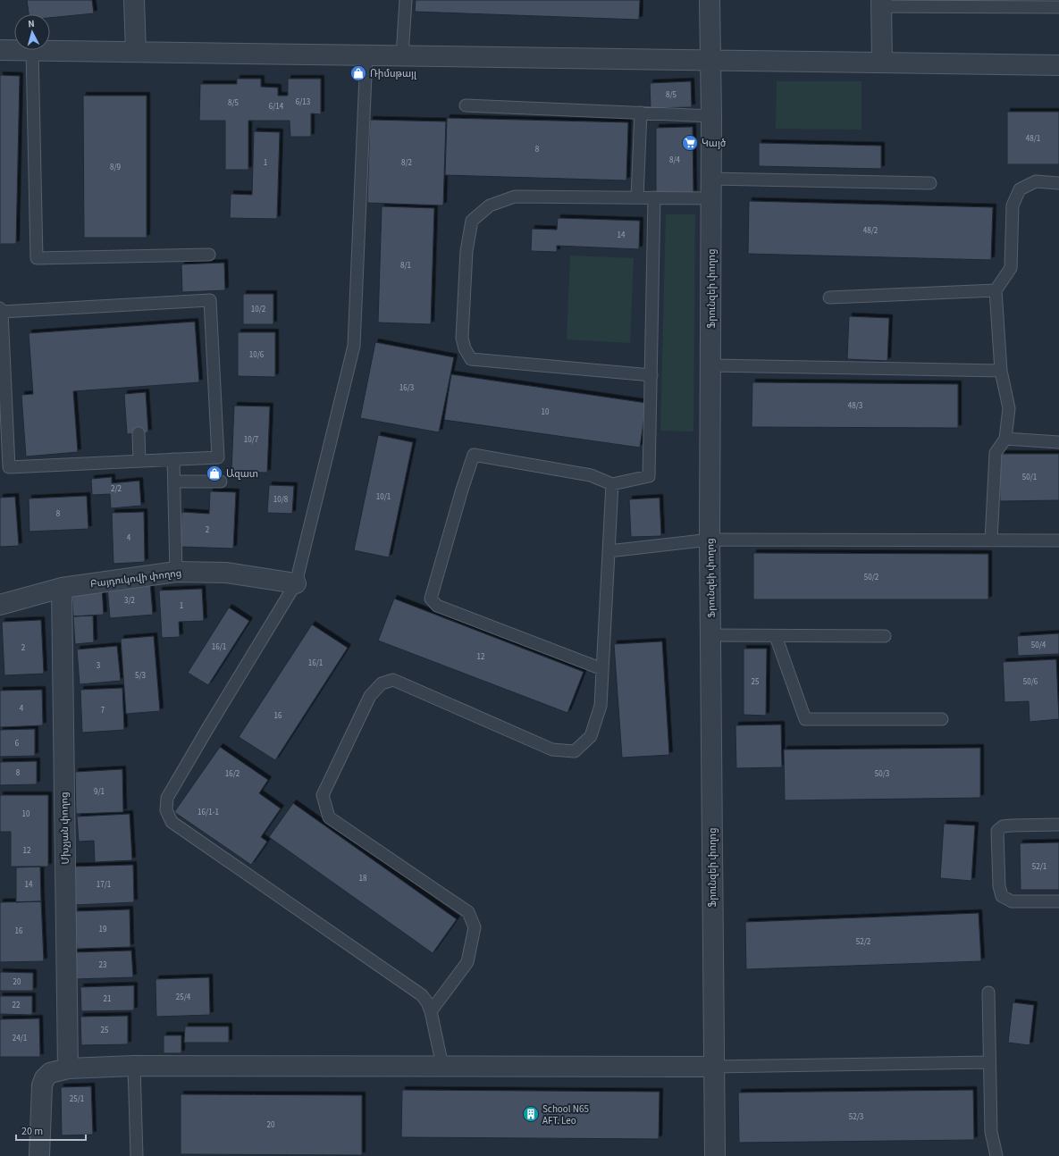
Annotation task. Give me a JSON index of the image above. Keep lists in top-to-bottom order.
{
  "streets": {
    "street": ["Ֆրունզեի փողոց", "Բայդուկովի փողոց", "Մխչյան փողոց"]
  },
  "crossings": [
    ["Բայդուկովի փողոց", "Մխչյան փողոց"]
  ],
  "places": {
    "shop": ["Ռիմսթայլ", "Ազատ"],
    "supermarket": ["Կայծ"],
    "building": ["School N65 AFT. Leo"]
  },
  "house_numbers": [
    "8/5",
    "6/13",
    "8/5",
    "6/14",
    "48/1",
    "8",
    "8/4",
    "1",
    "8/2",
    "8/9",
    "48/2",
    "14",
    "8/1",
    "10/2",
    "10/6",
    "16/3",
    "48/3",
    "10",
    "10/7",
    "50/1",
    "2/2",
    "10/1",
    "10/8",
    "8",
    "2",
    "4",
    "50/2",
    "3/2",
    "1",
    "50/4",
    "16/1",
    "2",
    "12",
    "16/1",
    "3",
    "5/3",
    "25",
    "50/6",
    "4",
    "7",
    "16",
    "6",
    "8",
    "16/2",
    "50/3",
    "9/1",
    "16/1-1",
    "10",
    "12",
    "52/1",
    "18",
    "14",
    "17/1",
    "19",
    "16",
    "52/2",
    "23",
    "20",
    "25/4",
    "21",
    "22",
    "25",
    "24/1",
    "25/1",
    "52/3",
    "20"
  ],
  "scale_bar": "20 m",
  "north": "top"
}
